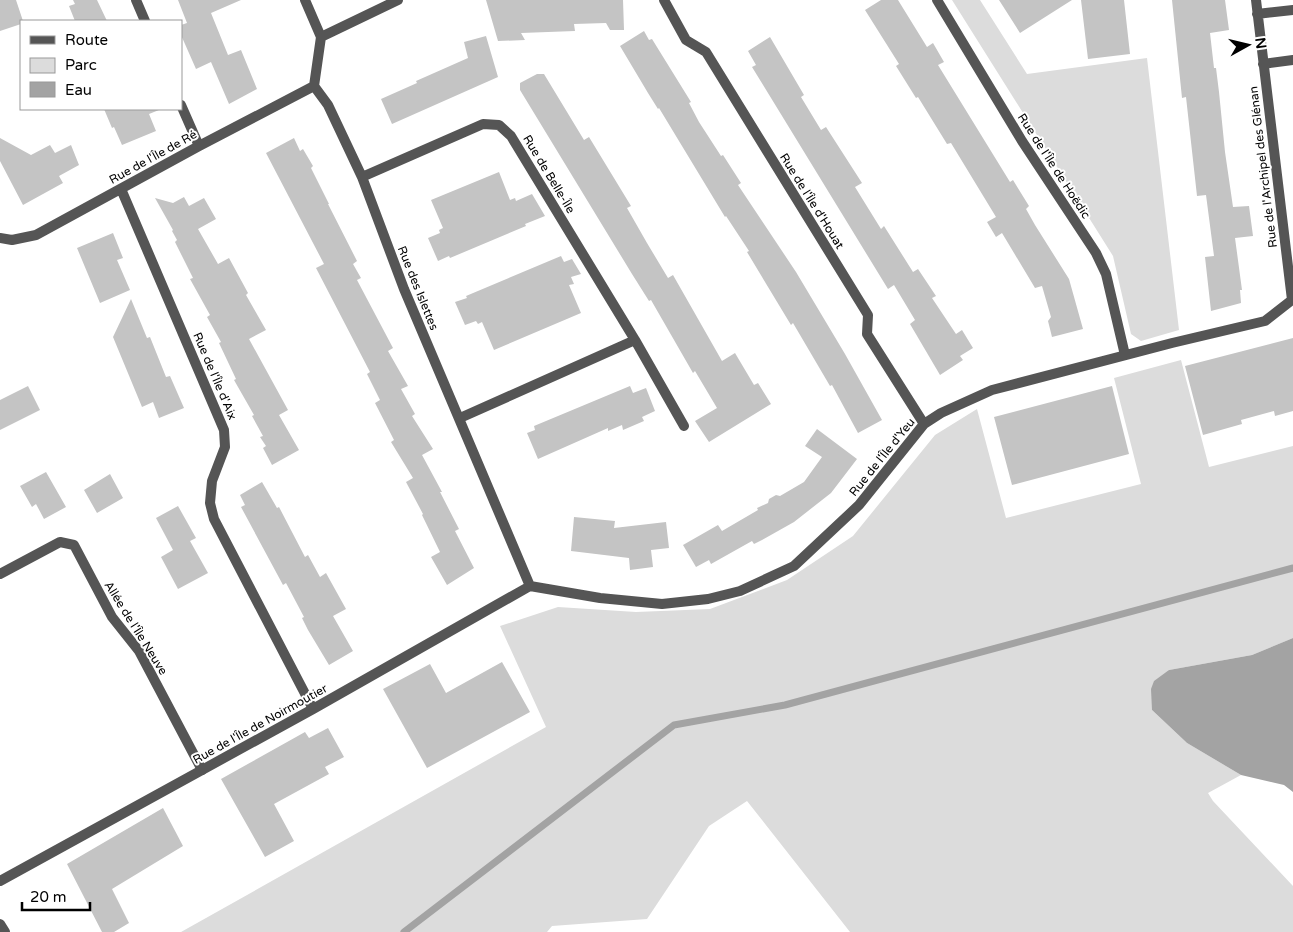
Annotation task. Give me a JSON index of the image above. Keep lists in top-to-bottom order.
{
  "streets": {
    "street": [
      "Rue de l'Île de Ré",
      "Rue de l'Île de Hoëdic",
      "Rue de l'Archipel des Glénan",
      "Rue de Belle-Île",
      "Rue de l'Île d'Houat",
      "Rue des Islettes",
      "Rue de l'Île d'Aix",
      "Rue de l'Île d'Yeu",
      "Allée de l'Île Neuve",
      "Rue de l'Île de Noirmoutier"
    ]
  },
  "crossings": [
    ["Rue de l'Île de Ré", "Rue des Islettes"],
    ["Rue de l'Île de Ré", "Rue de l'Île d'Aix"],
    ["Rue de l'Île de Hoëdic", "Rue de l'Île d'Yeu"],
    ["Rue de l'Archipel des Glénan", "Rue de l'Île d'Yeu"],
    ["Rue de Belle-Île", "Rue des Islettes"],
    ["Rue de l'Île d'Houat", "Rue de l'Île d'Yeu"],
    ["Rue des Islettes", "Rue de l'Île d'Yeu"],
    ["Rue des Islettes", "Rue de l'Île de Noirmoutier"],
    ["Rue de l'Île d'Aix", "Rue de l'Île de Noirmoutier"],
    ["Rue de l'Île d'Yeu", "Rue de l'Île de Noirmoutier"],
    ["Allée de l'Île Neuve", "Rue de l'Île de Noirmoutier"]
  ],
  "legend": ["Route", "Parc", "Eau"],
  "scale_bar": "20 m",
  "north": "right"
}
